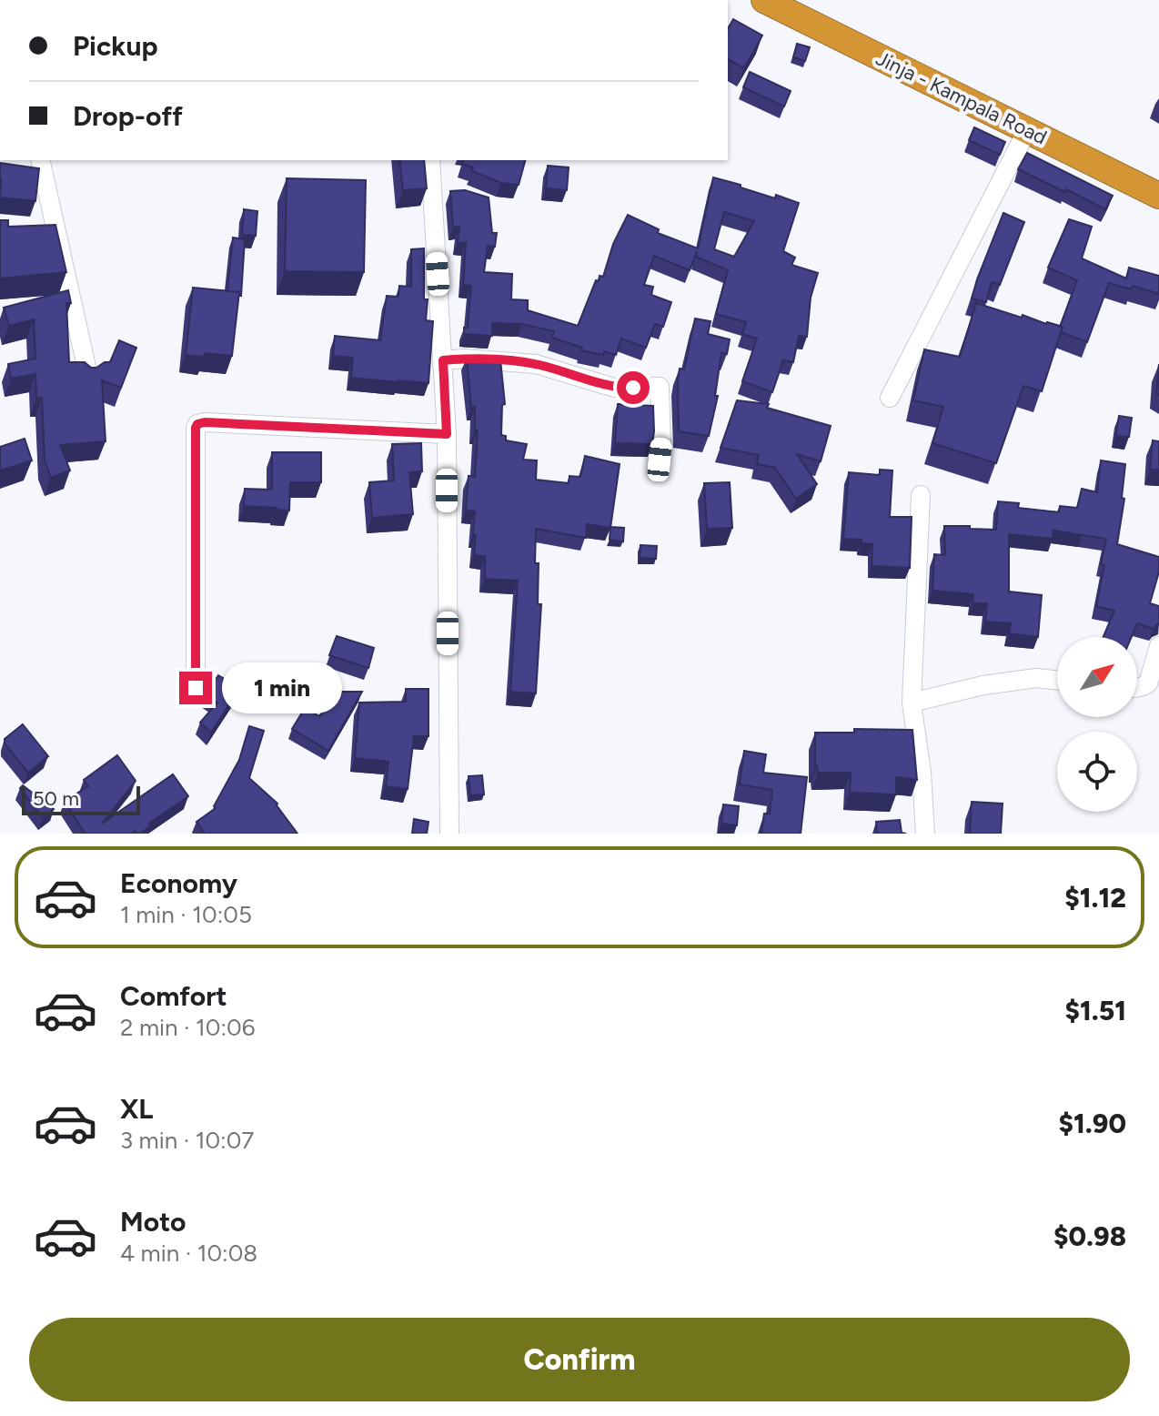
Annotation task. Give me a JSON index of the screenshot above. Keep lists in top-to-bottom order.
{
  "streets": {
    "highway": ["Jinja - Kampala Road"]
  },
  "scale_bar": "50 m",
  "north": "top right",
  "page": {
    "banner": ["Pickup", "Drop-off"],
    "bubble": "1 min",
    "scale": "50 m",
    "list": [
      {
        "name": "Economy",
        "note": "1 min · 10:05",
        "value": "$1.12"
      },
      {
        "name": "Comfort",
        "note": "2 min · 10:06",
        "value": "$1.51"
      },
      {
        "name": "XL",
        "note": "3 min · 10:07",
        "value": "$1.90"
      },
      {
        "name": "Moto",
        "note": "4 min · 10:08",
        "value": "$0.98"
      }
    ],
    "buttons": "Confirm"
  }
}
